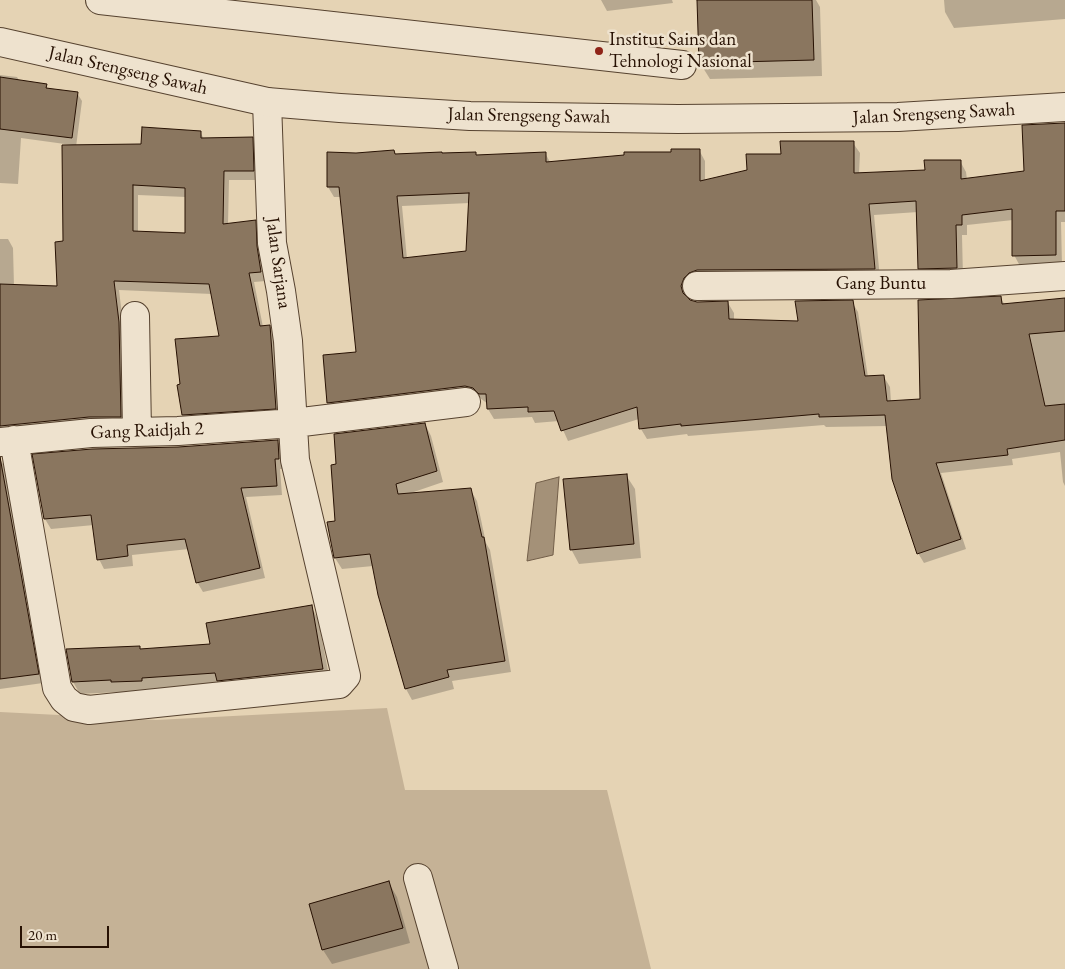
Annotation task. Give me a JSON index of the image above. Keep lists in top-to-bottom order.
{
  "streets": {
    "street": [
      "Jalan Srengseng Sawah",
      "Jalan Sarjana",
      "Gang Buntu",
      "Gang Raidjah 2"
    ]
  },
  "crossings": [
    ["Jalan Srengseng Sawah", "Jalan Sarjana"],
    ["Jalan Sarjana", "Gang Raidjah 2"]
  ],
  "places": ["Institut Sains dan Tehnologi Nasional"],
  "scale_bar": "20 m"
}
